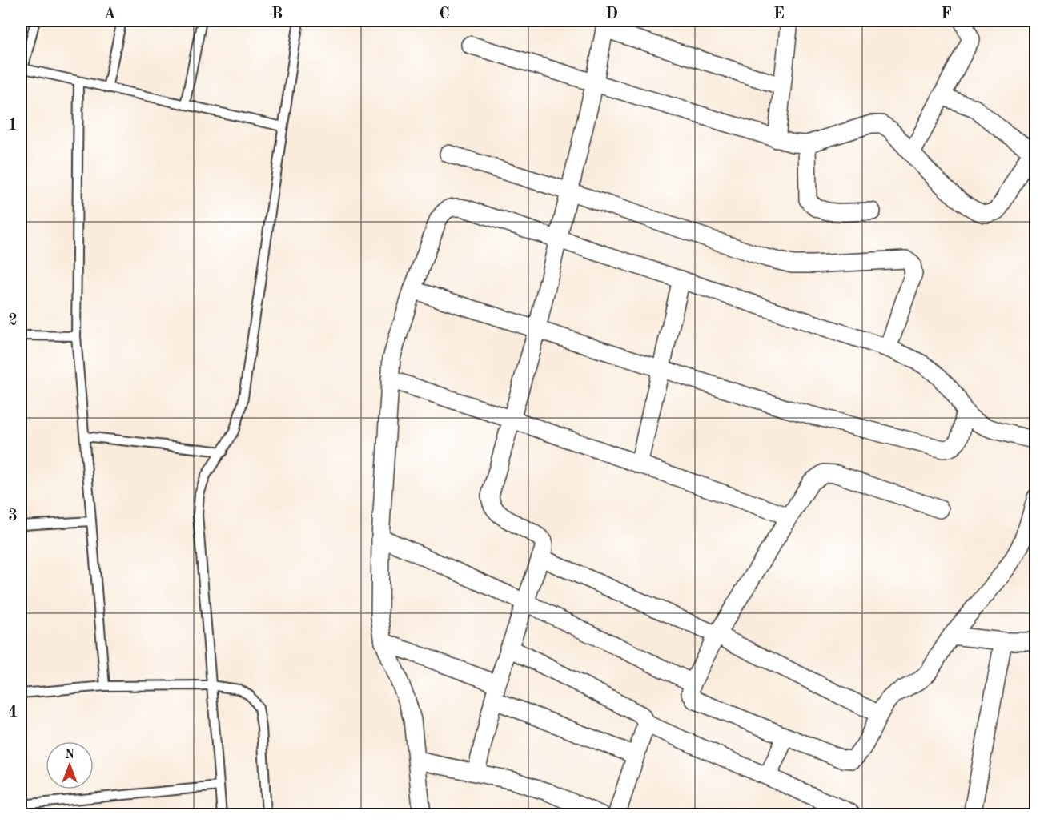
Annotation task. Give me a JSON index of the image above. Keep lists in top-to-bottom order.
{
  "north": "top",
  "grid": {
    "columns": [
      "A",
      "B",
      "C",
      "D",
      "E",
      "F"
    ],
    "rows": [
      "1",
      "2",
      "3",
      "4"
    ]
  }
}
